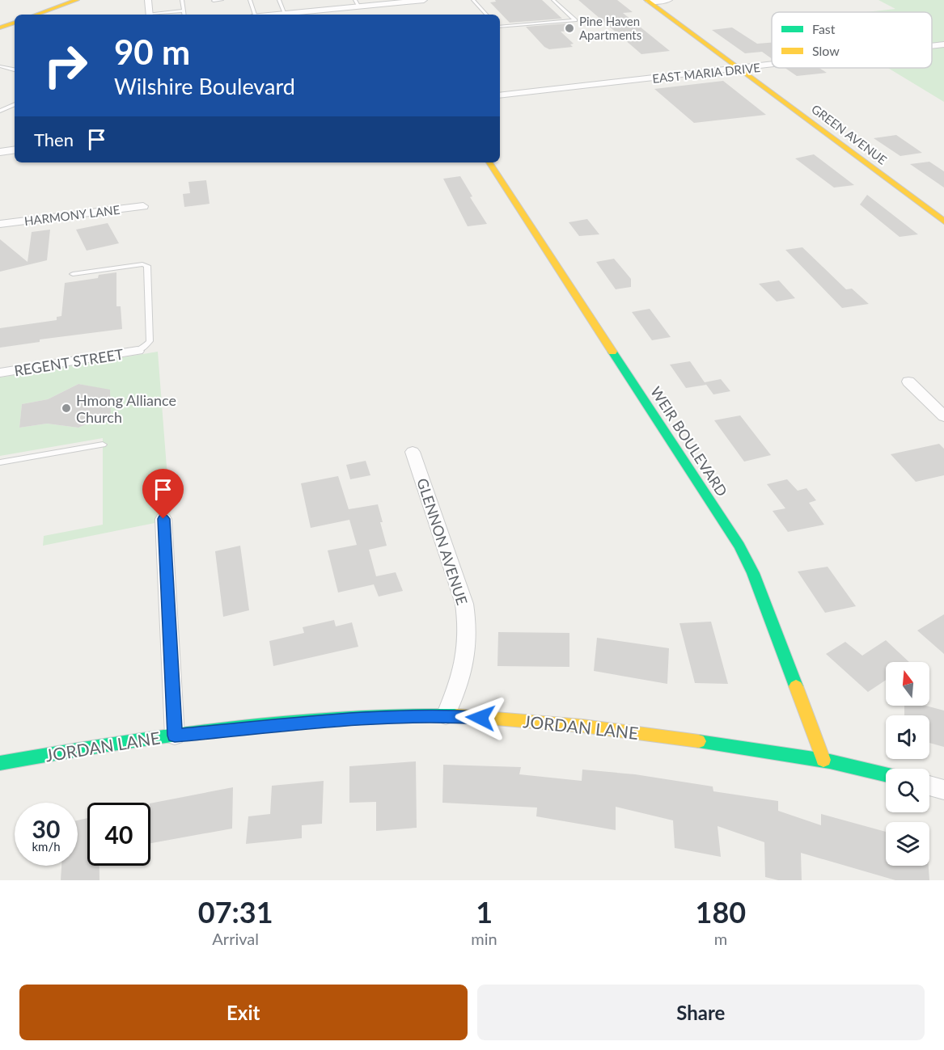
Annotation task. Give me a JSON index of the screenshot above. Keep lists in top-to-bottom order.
{
  "streets": {
    "street": [
      "EAST MARIA DRIVE",
      "GREEN AVENUE",
      "HARMONY LANE",
      "REGENT STREET",
      "WEIR BOULEVARD",
      "GLENNON AVENUE",
      "JORDAN LANE"
    ]
  },
  "crossings": [
    ["EAST MARIA DRIVE", "GREEN AVENUE"],
    ["WEIR BOULEVARD", "JORDAN LANE"],
    ["GLENNON AVENUE", "JORDAN LANE"]
  ],
  "places": ["Pine Haven Apartments", "Hmong Alliance Church"],
  "legend": ["Fast", "Slow"],
  "north": "top",
  "page": {
    "turn": ["90 m", "Wilshire Boulevard"],
    "then": "Then",
    "speed": "30 km/h",
    "limit": "40",
    "eta": [
      "07:31",
      "Arrival",
      "1",
      "min",
      "180",
      "m"
    ],
    "buttons": ["Exit", "Share"]
  }
}
